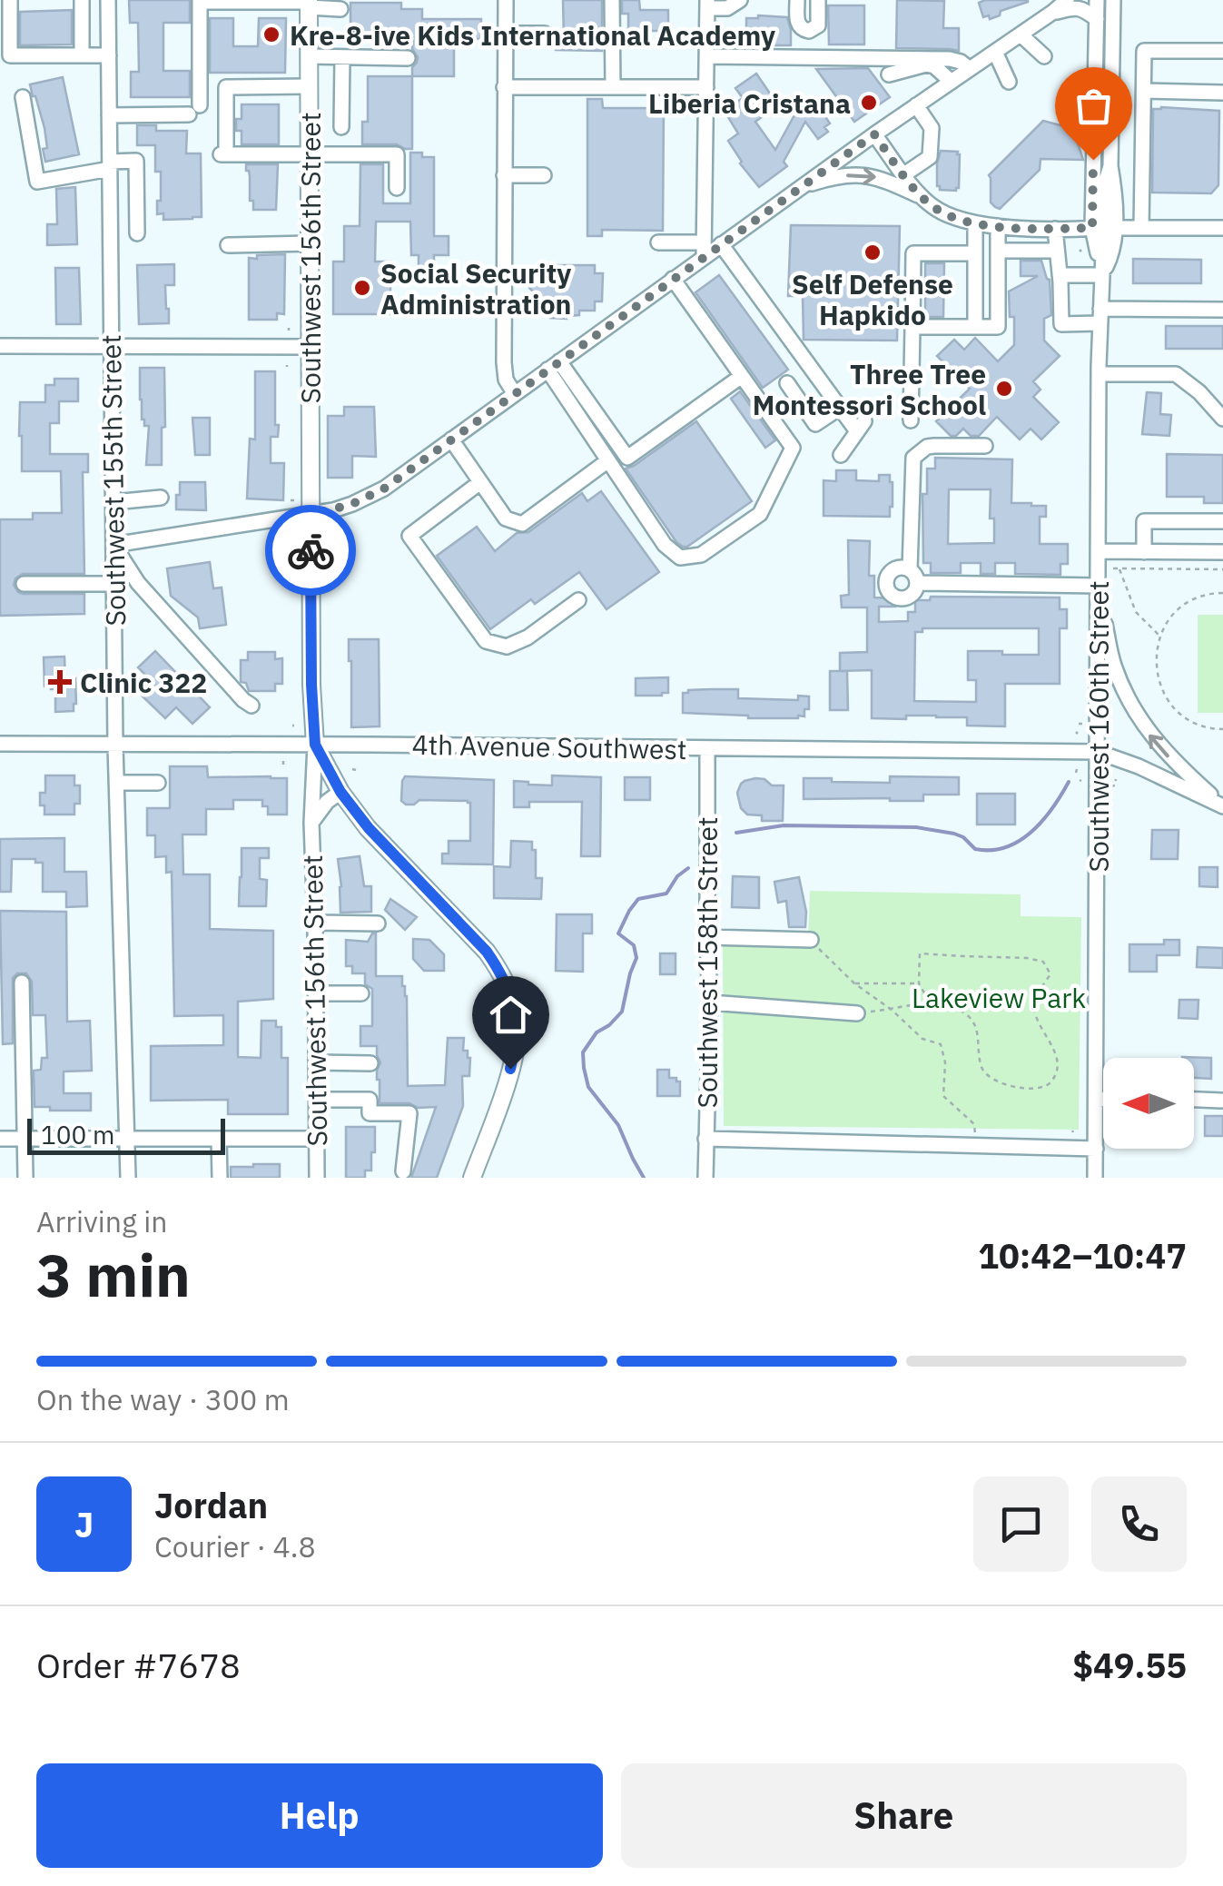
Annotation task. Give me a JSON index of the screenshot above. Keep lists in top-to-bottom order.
{
  "streets": {
    "main road": ["Southwest 156th Street"],
    "street": [
      "Southwest 155th Street",
      "Southwest 160th Street",
      "4th Avenue Southwest",
      "Southwest 158th Street"
    ]
  },
  "crossings": [
    ["Southwest 156th Street", "4th Avenue Southwest"],
    ["Southwest 155th Street", "4th Avenue Southwest"],
    ["Southwest 160th Street", "4th Avenue Southwest"],
    ["4th Avenue Southwest", "Southwest 158th Street"]
  ],
  "parks": ["Lakeview Park"],
  "places": {
    "other": [
      "Kre-8-ive Kids International Academy",
      "Liberia Cristana",
      "Self Defense Hapkido",
      "Social Security Administration",
      "Three Tree Montessori School"
    ],
    "health": ["Clinic 322"]
  },
  "scale_bar": "100 m",
  "north": "left",
  "page": {
    "scale": "100 m",
    "heading": ["3 min", "Arriving in", "10:42–10:47"],
    "panel": [
      "Jordan",
      "Courier · 4.8",
      "Order #7678",
      "$49.55"
    ],
    "bar": "On the way · 300 m",
    "round": "J",
    "buttons": ["Help", "Share"]
  }
}
